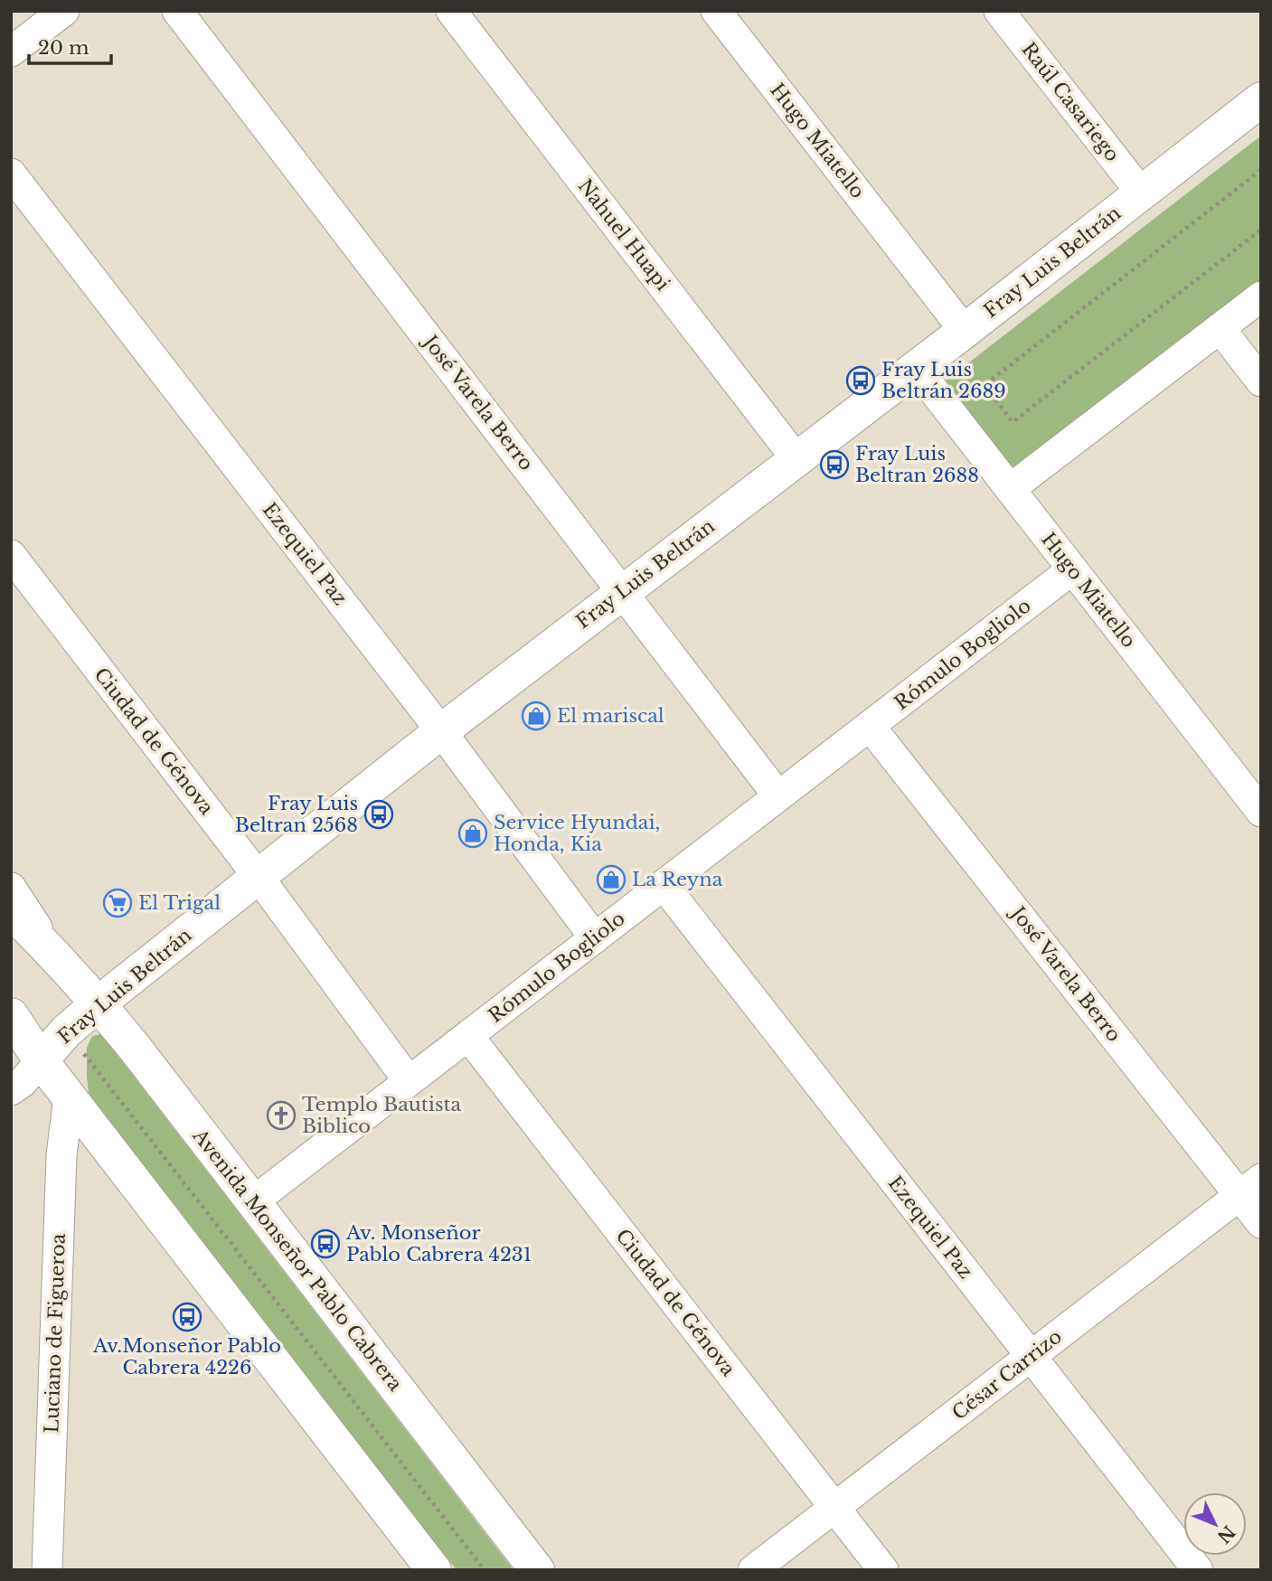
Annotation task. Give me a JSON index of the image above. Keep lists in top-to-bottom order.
{
  "streets": {
    "main road": ["Fray Luis Beltrán", "Avenida Monseñor Pablo Cabrera"],
    "street": [
      "Raúl Casariego",
      "Hugo Miatello",
      "Nahuel Huapi",
      "José Varela Berro",
      "Ezequiel Paz",
      "Rómulo Bogliolo",
      "Ciudad de Génova",
      "Luciano de Figueroa",
      "César Carrizo"
    ]
  },
  "crossings": [
    ["Raúl Casariego", "Fray Luis Beltrán"],
    ["Hugo Miatello", "Fray Luis Beltrán"],
    ["Hugo Miatello", "Rómulo Bogliolo"],
    ["Nahuel Huapi", "Fray Luis Beltrán"],
    ["Fray Luis Beltrán", "José Varela Berro"],
    ["Fray Luis Beltrán", "Ezequiel Paz"],
    ["Fray Luis Beltrán", "Ciudad de Génova"],
    ["Fray Luis Beltrán", "Avenida Monseñor Pablo Cabrera"],
    ["José Varela Berro", "Rómulo Bogliolo"],
    ["José Varela Berro", "César Carrizo"],
    ["Ezequiel Paz", "Rómulo Bogliolo"],
    ["Ezequiel Paz", "César Carrizo"],
    ["Rómulo Bogliolo", "Ciudad de Génova"],
    ["Rómulo Bogliolo", "Avenida Monseñor Pablo Cabrera"],
    ["Ciudad de Génova", "César Carrizo"]
  ],
  "places": {
    "bus stop": [
      "Fray Luis Beltrán 2689",
      "Fray Luis Beltran 2688",
      "Fray Luis Beltran 2568",
      "Av. Monseñor Pablo Cabrera 4231",
      "Av.Monseñor Pablo Cabrera 4226"
    ],
    "shop": ["El mariscal", "Service Hyundai, Honda, Kia", "La Reyna"],
    "supermarket": ["El Trigal"],
    "church": ["Templo Bautista Biblico"]
  },
  "scale_bar": "20 m",
  "north": "bottom right"
}
